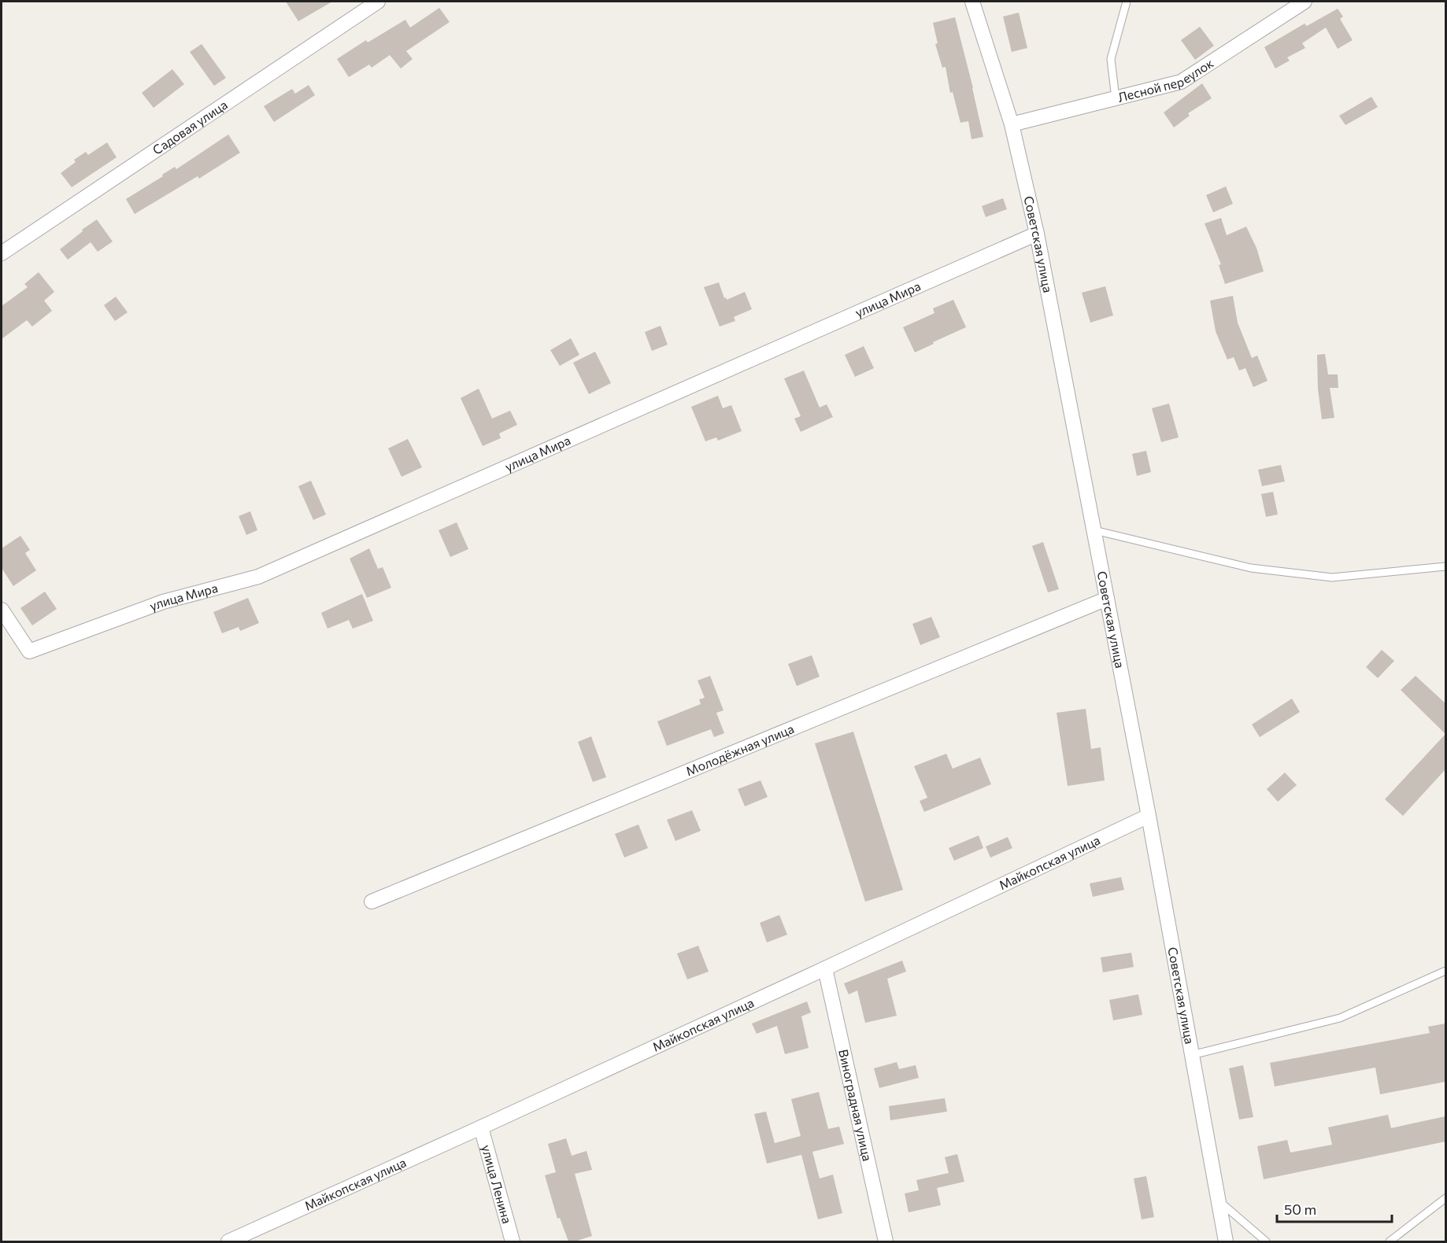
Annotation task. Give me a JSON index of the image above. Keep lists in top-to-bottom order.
{
  "streets": {
    "street": [
      "Лесной переулок",
      "Садовая улица",
      "Советская улица",
      "улица Мира",
      "Молодёжная улица",
      "Майкопская улица",
      "Виноградная улица",
      "улица Ленина"
    ]
  },
  "crossings": [
    ["Лесной переулок", "Советская улица"],
    ["Советская улица", "улица Мира"],
    ["Советская улица", "Молодёжная улица"],
    ["Советская улица", "Майкопская улица"],
    ["Майкопская улица", "Виноградная улица"],
    ["Майкопская улица", "улица Ленина"]
  ],
  "scale_bar": "50 m"
}
